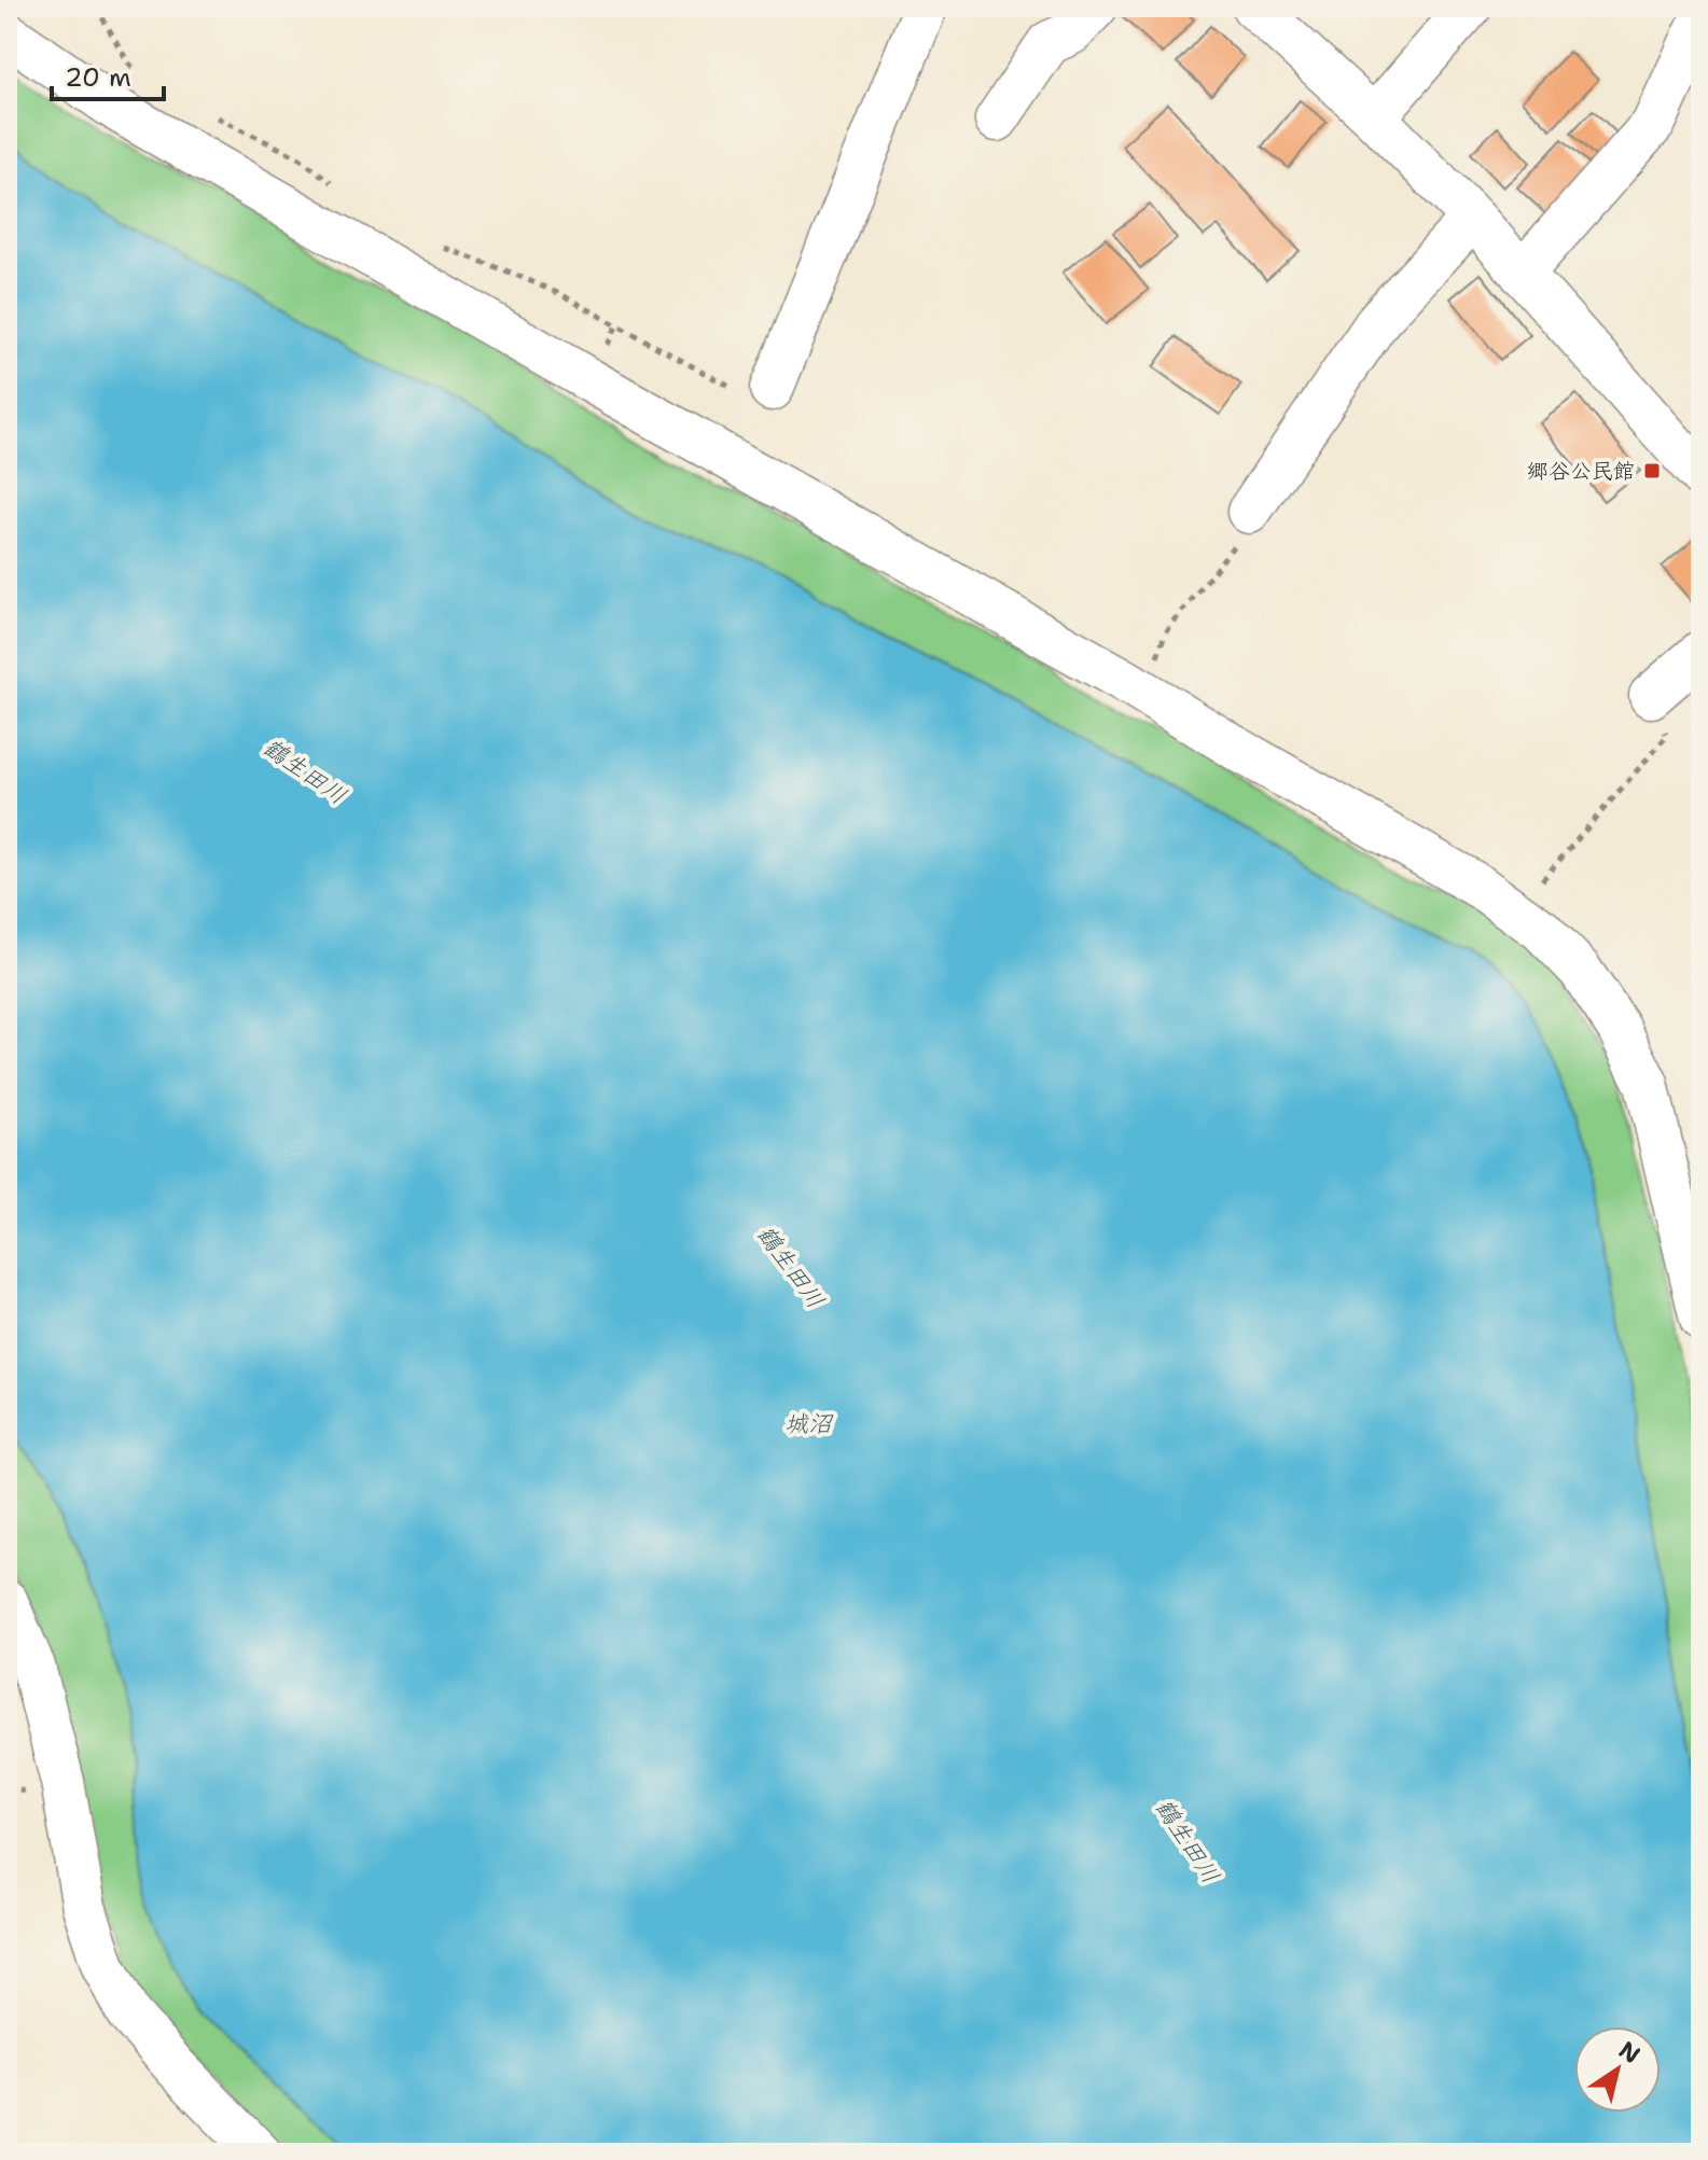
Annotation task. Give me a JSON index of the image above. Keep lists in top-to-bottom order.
{
  "water": ["鶴生田川", "城沼"],
  "places": {
    "transit": ["郷谷公民館"]
  },
  "scale_bar": "20 m",
  "north": "top right"
}
